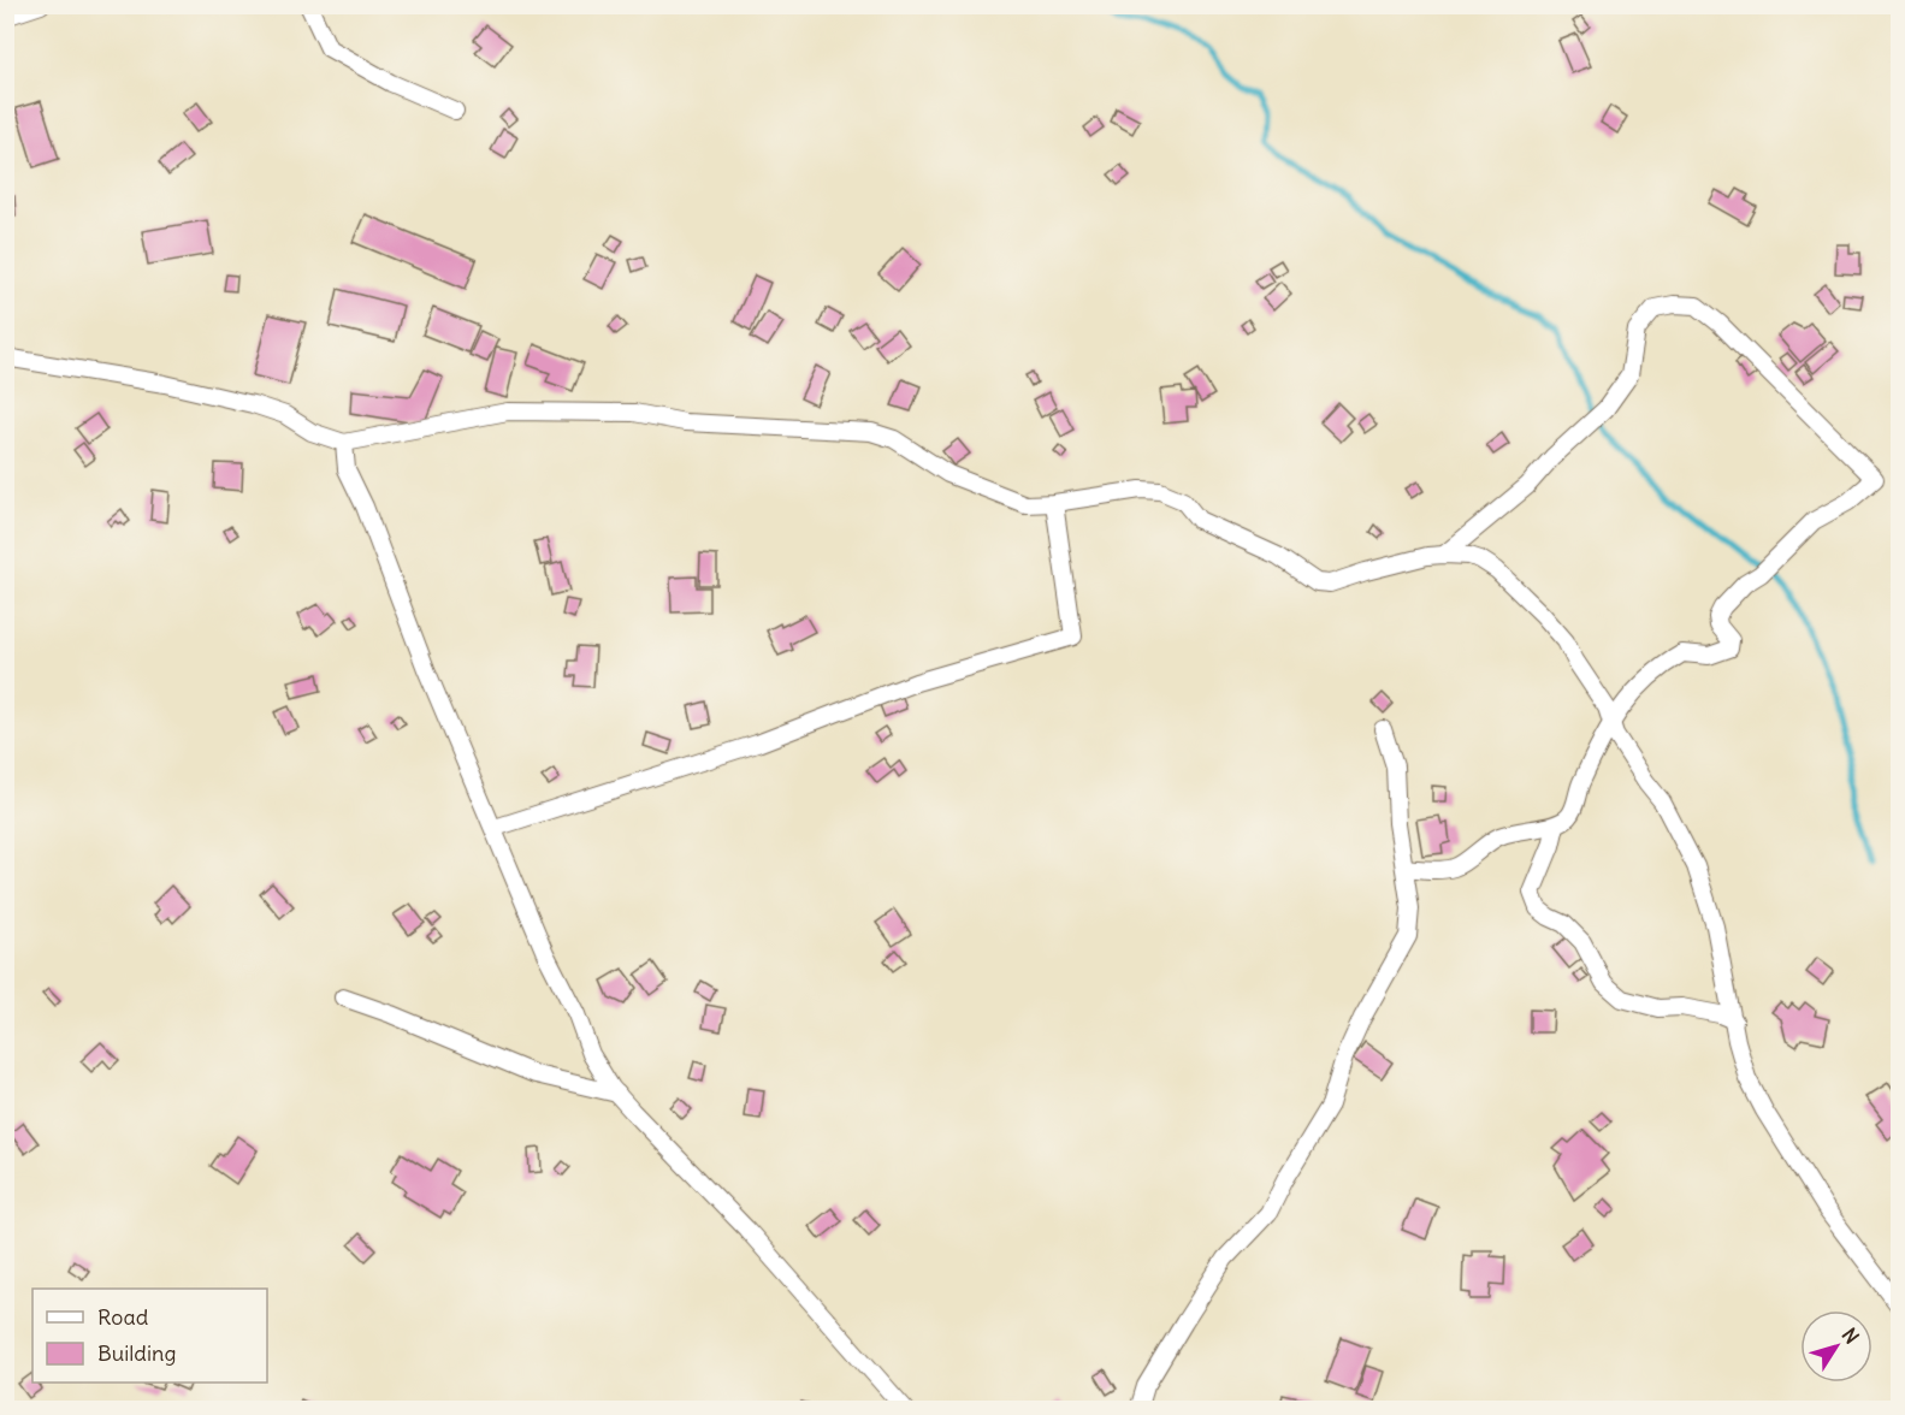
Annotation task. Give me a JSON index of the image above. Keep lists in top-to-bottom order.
{
  "legend": ["Road", "Building"],
  "north": "top right"
}
